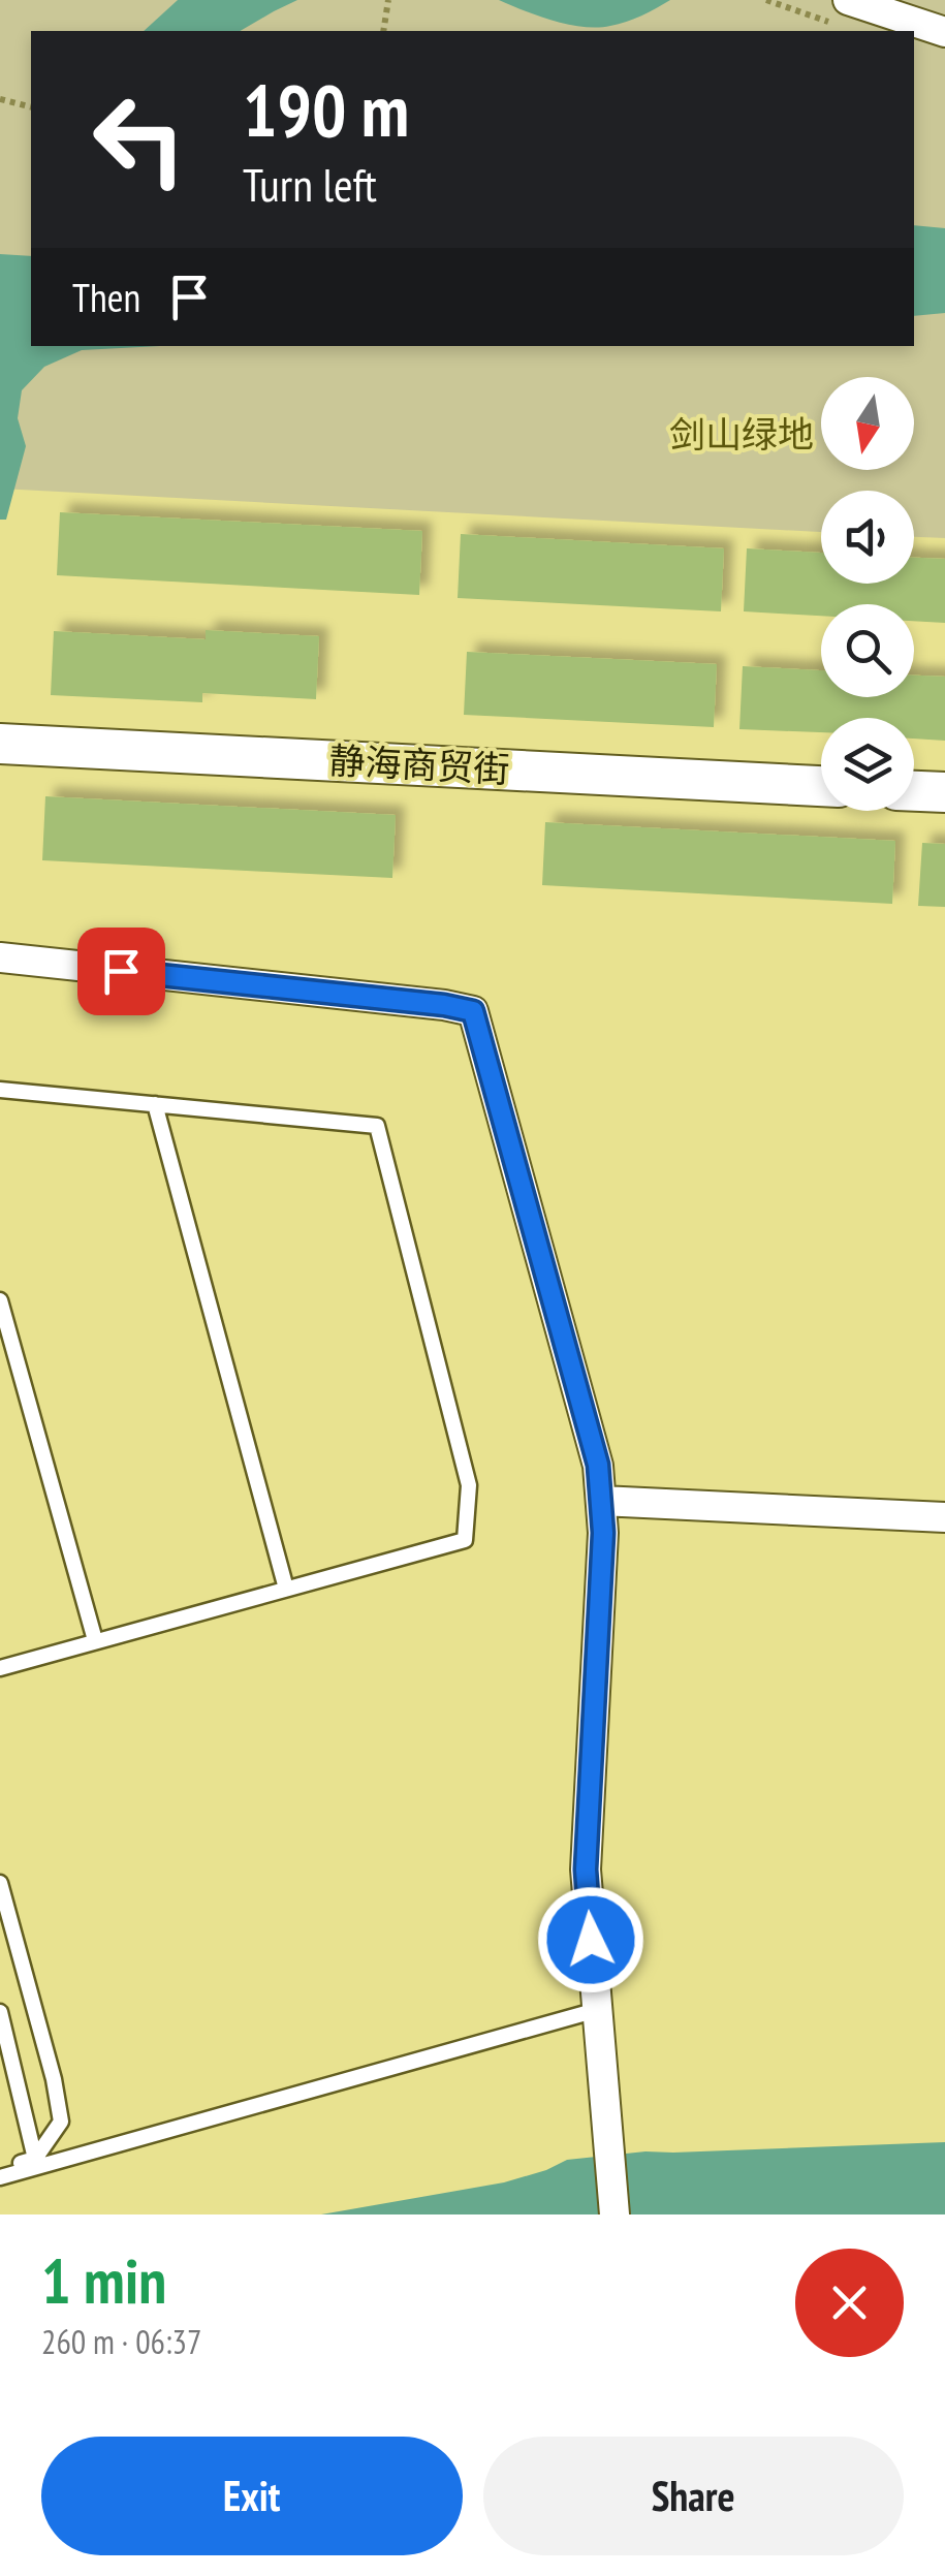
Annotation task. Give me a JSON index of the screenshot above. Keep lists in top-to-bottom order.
{
  "streets": {
    "street": ["静海商贸街"]
  },
  "parks": ["剑山绿地"],
  "north": "bottom",
  "page": {
    "turn": ["190 m", "Turn left"],
    "then": "Then",
    "heading": ["1 min", "260 m · 06:37"],
    "buttons": ["Exit", "Share"]
  }
}
